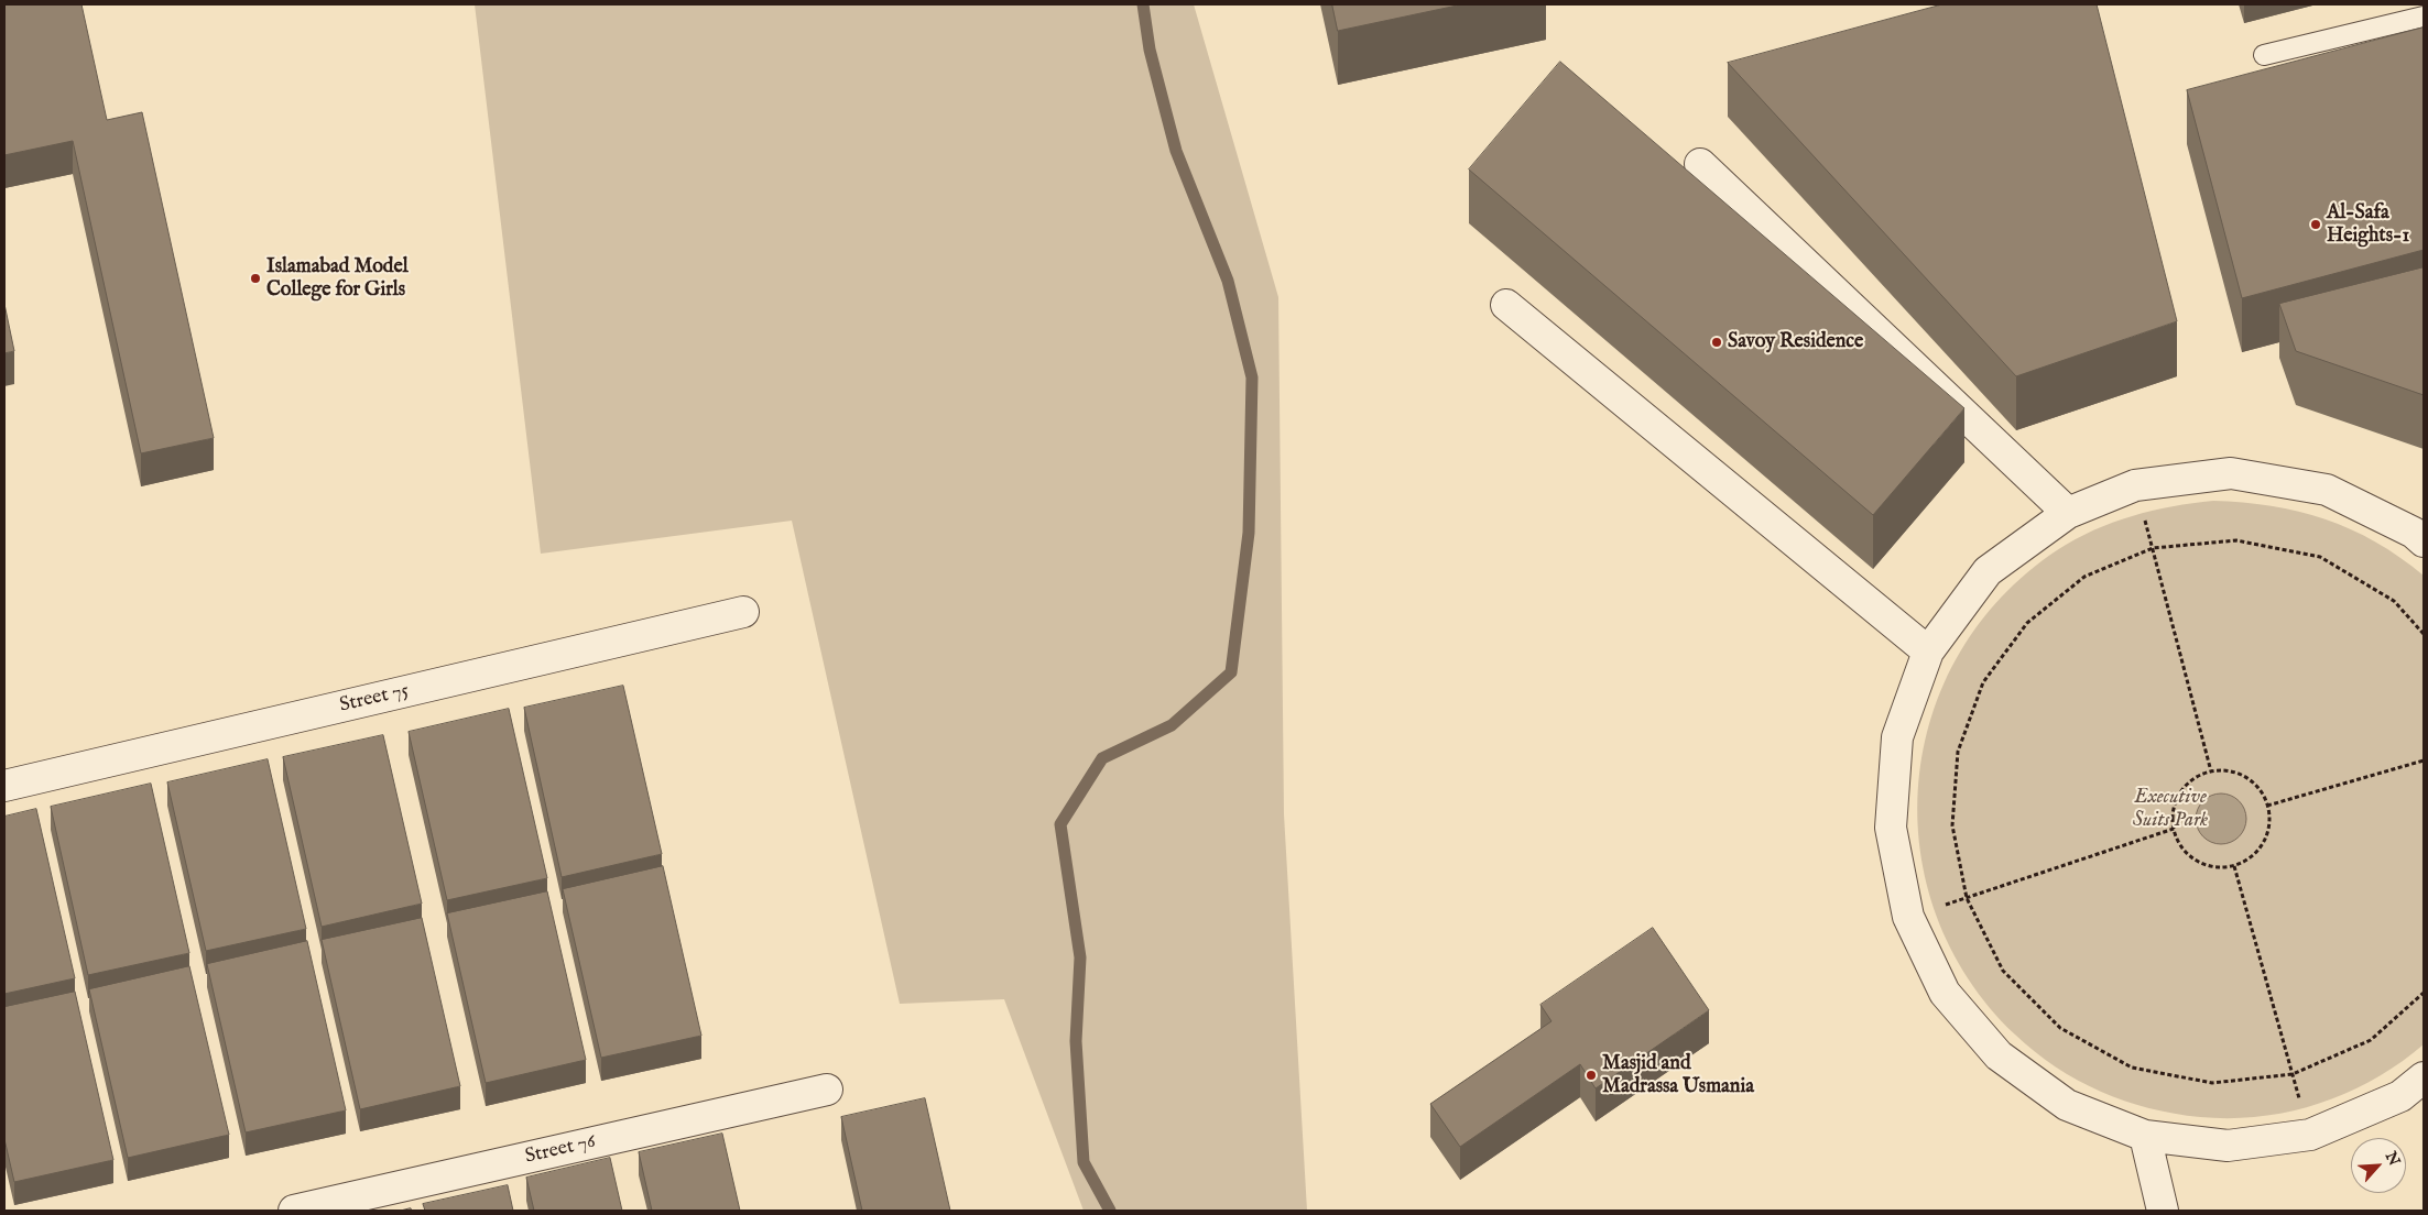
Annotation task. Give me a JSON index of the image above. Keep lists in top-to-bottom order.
{
  "streets": {
    "street": ["Street 75", "Street 76"]
  },
  "parks": ["Executive Suits Park"],
  "places": [
    "Al-Safa Heights-1",
    "Islamabad Model College for Girls",
    "Savoy Residence",
    "Masjid and Madrassa Usmania"
  ],
  "north": "top right"
}
